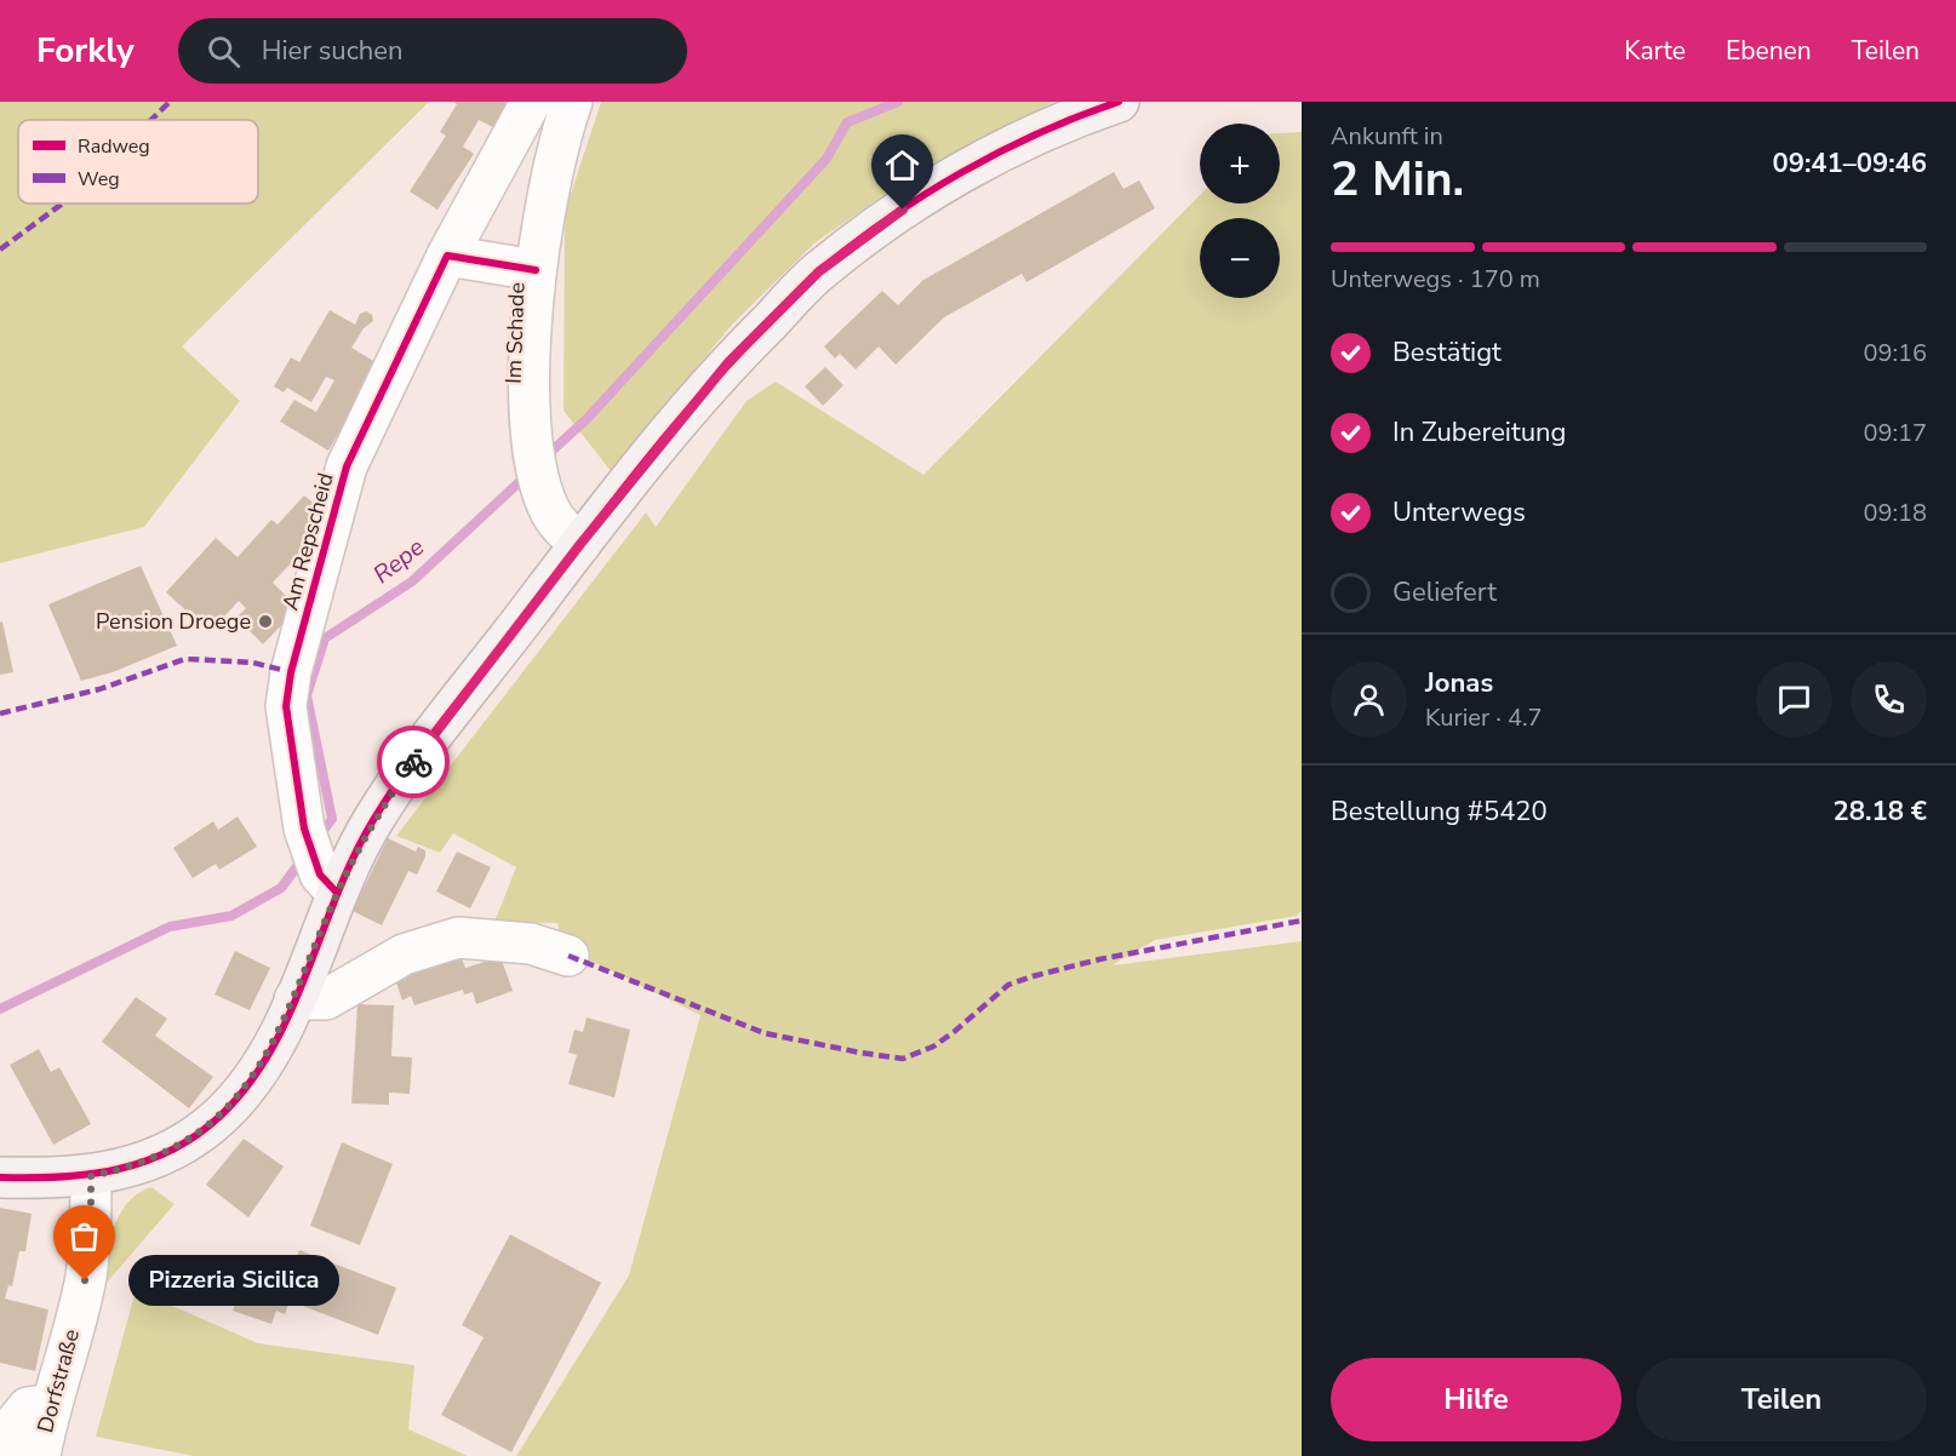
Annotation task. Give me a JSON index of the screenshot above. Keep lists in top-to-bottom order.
{
  "streets": {
    "street": ["Im Schade", "Am Repscheid", "Dorfstraße"]
  },
  "water": ["Repe"],
  "places": ["Pension Droege", "Pizzeria Sicilica"],
  "legend": ["Radweg", "Weg"],
  "page": {
    "header": "Forkly",
    "search": "Hier suchen",
    "nav": ["Karte", "Ebenen", "Teilen"],
    "heading": ["2 Min.", "Ankunft in", "09:41–09:46"],
    "panel": [
      "Jonas",
      "Kurier · 4.7",
      "Bestellung #5420",
      "28.18 €"
    ],
    "map_buttons": ["+", "−"],
    "bar": "Unterwegs · 170 m",
    "list": [
      ["Bestätigt", "09:16"],
      ["In Zubereitung", "09:17"],
      ["Unterwegs", "09:18"],
      "Geliefert"
    ],
    "bubble": "Pizzeria Sicilica",
    "buttons": ["Hilfe", "Teilen"]
  }
}
